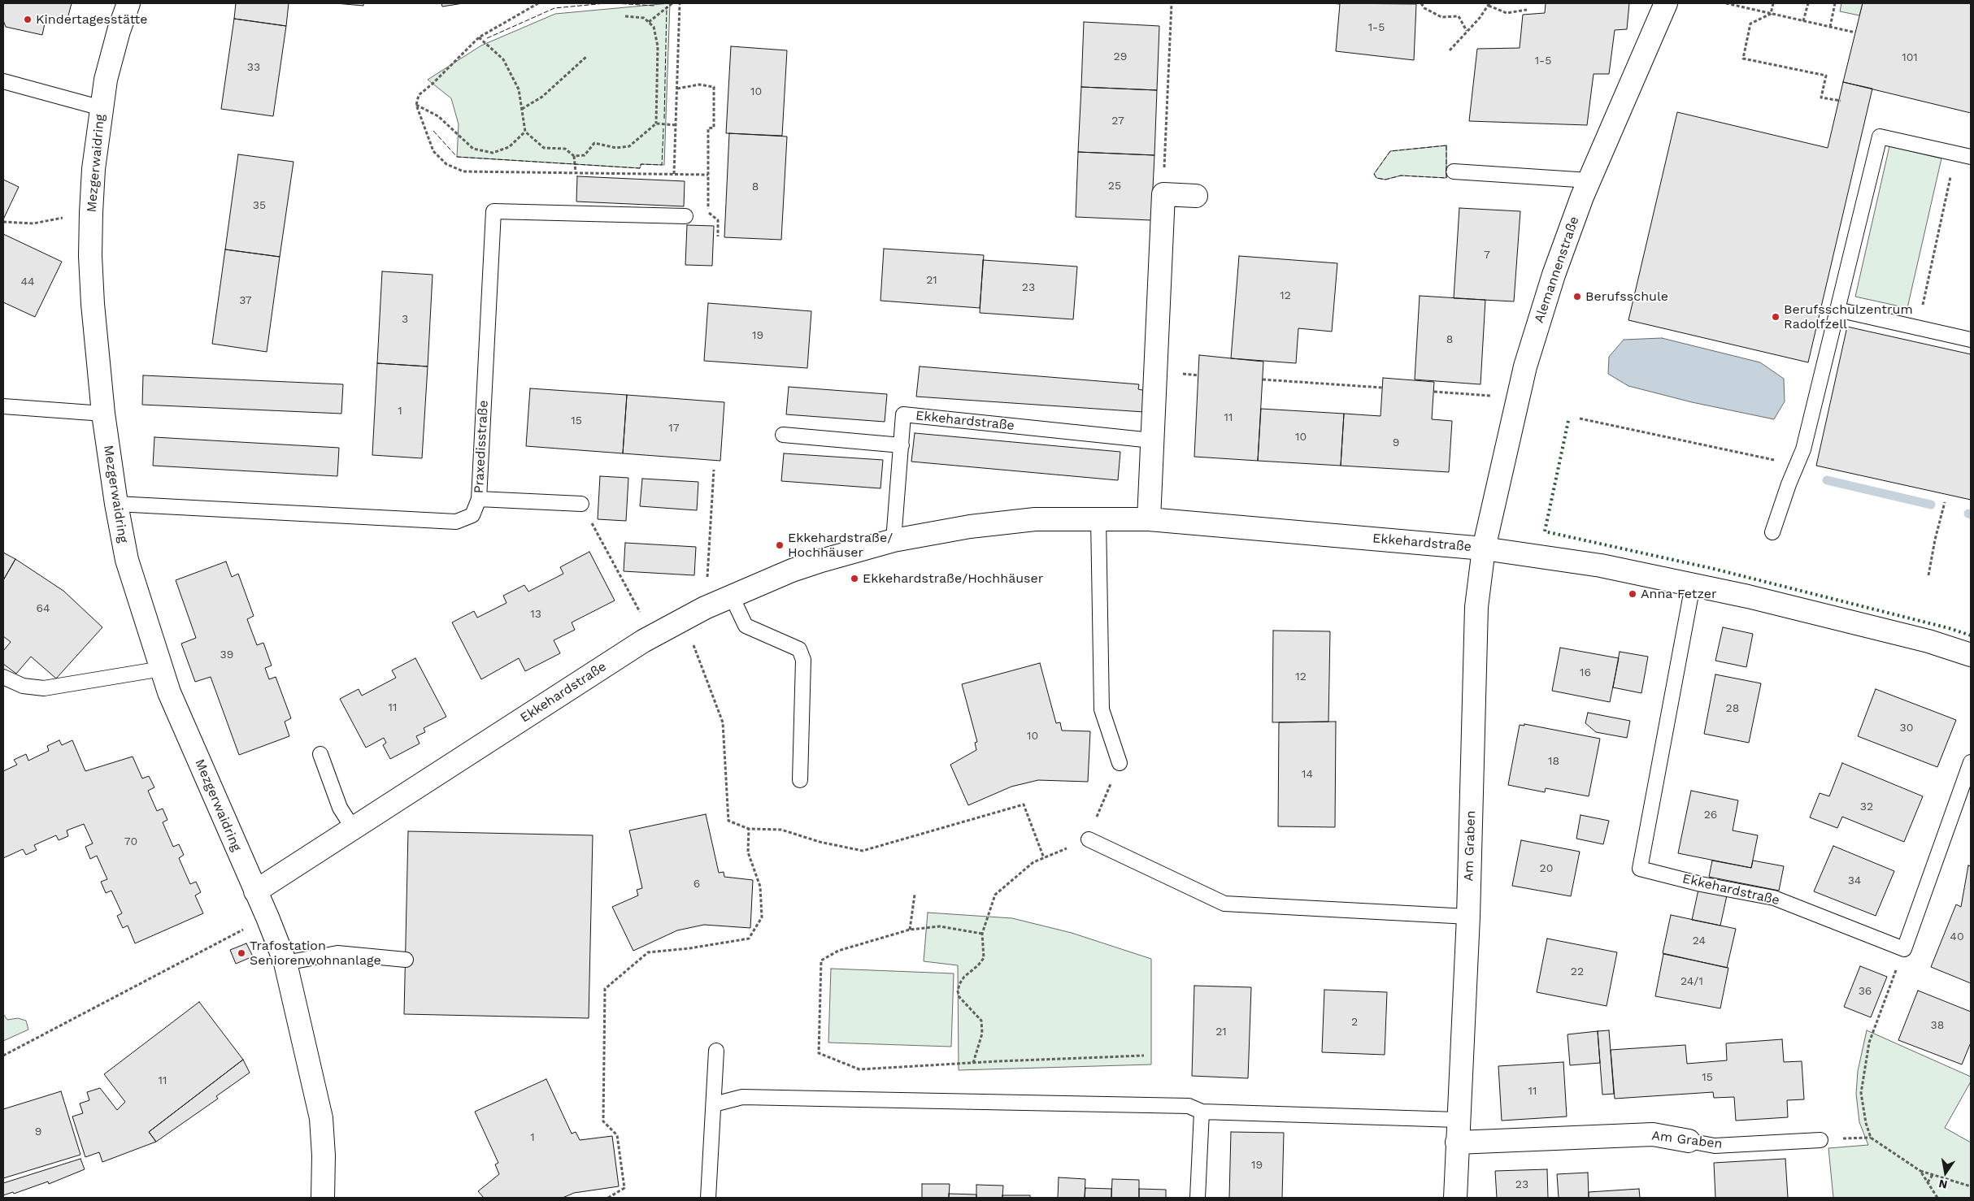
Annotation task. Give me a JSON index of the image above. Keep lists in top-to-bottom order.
{
  "streets": {
    "street": [
      "Mezgerwaidring",
      "Alemannenstraße",
      "Ekkehardstraße",
      "Am Graben"
    ],
    "lane": ["Praxedisstraße"]
  },
  "crossings": [
    ["Mezgerwaidring", "Ekkehardstraße"],
    ["Mezgerwaidring", "Praxedisstraße"],
    ["Alemannenstraße", "Ekkehardstraße"],
    ["Alemannenstraße", "Am Graben"],
    ["Ekkehardstraße", "Am Graben"]
  ],
  "places": [
    "Kindertagesstätte",
    "Berufsschule",
    "Berufsschulzentrum Radolfzell",
    "Ekkehardstraße/ Hochhäuser",
    "Ekkehardstraße/Hochhäuser",
    "Anna Fetzer",
    "Trafostation Seniorenwohnanlage"
  ],
  "house_numbers": [
    "1-5",
    "29",
    "101",
    "1-5",
    "33",
    "10",
    "27",
    "25",
    "8",
    "35",
    "7",
    "21",
    "44",
    "23",
    "12",
    "37",
    "3",
    "19",
    "8",
    "1",
    "11",
    "15",
    "17",
    "10",
    "9",
    "64",
    "13",
    "39",
    "16",
    "12",
    "11",
    "28",
    "30",
    "10",
    "18",
    "14",
    "32",
    "26",
    "70",
    "20",
    "34",
    "6",
    "40",
    "24",
    "22",
    "24/1",
    "36",
    "2",
    "38",
    "21",
    "15",
    "11",
    "11",
    "9",
    "1",
    "19",
    "23"
  ],
  "north": "bottom"
}
